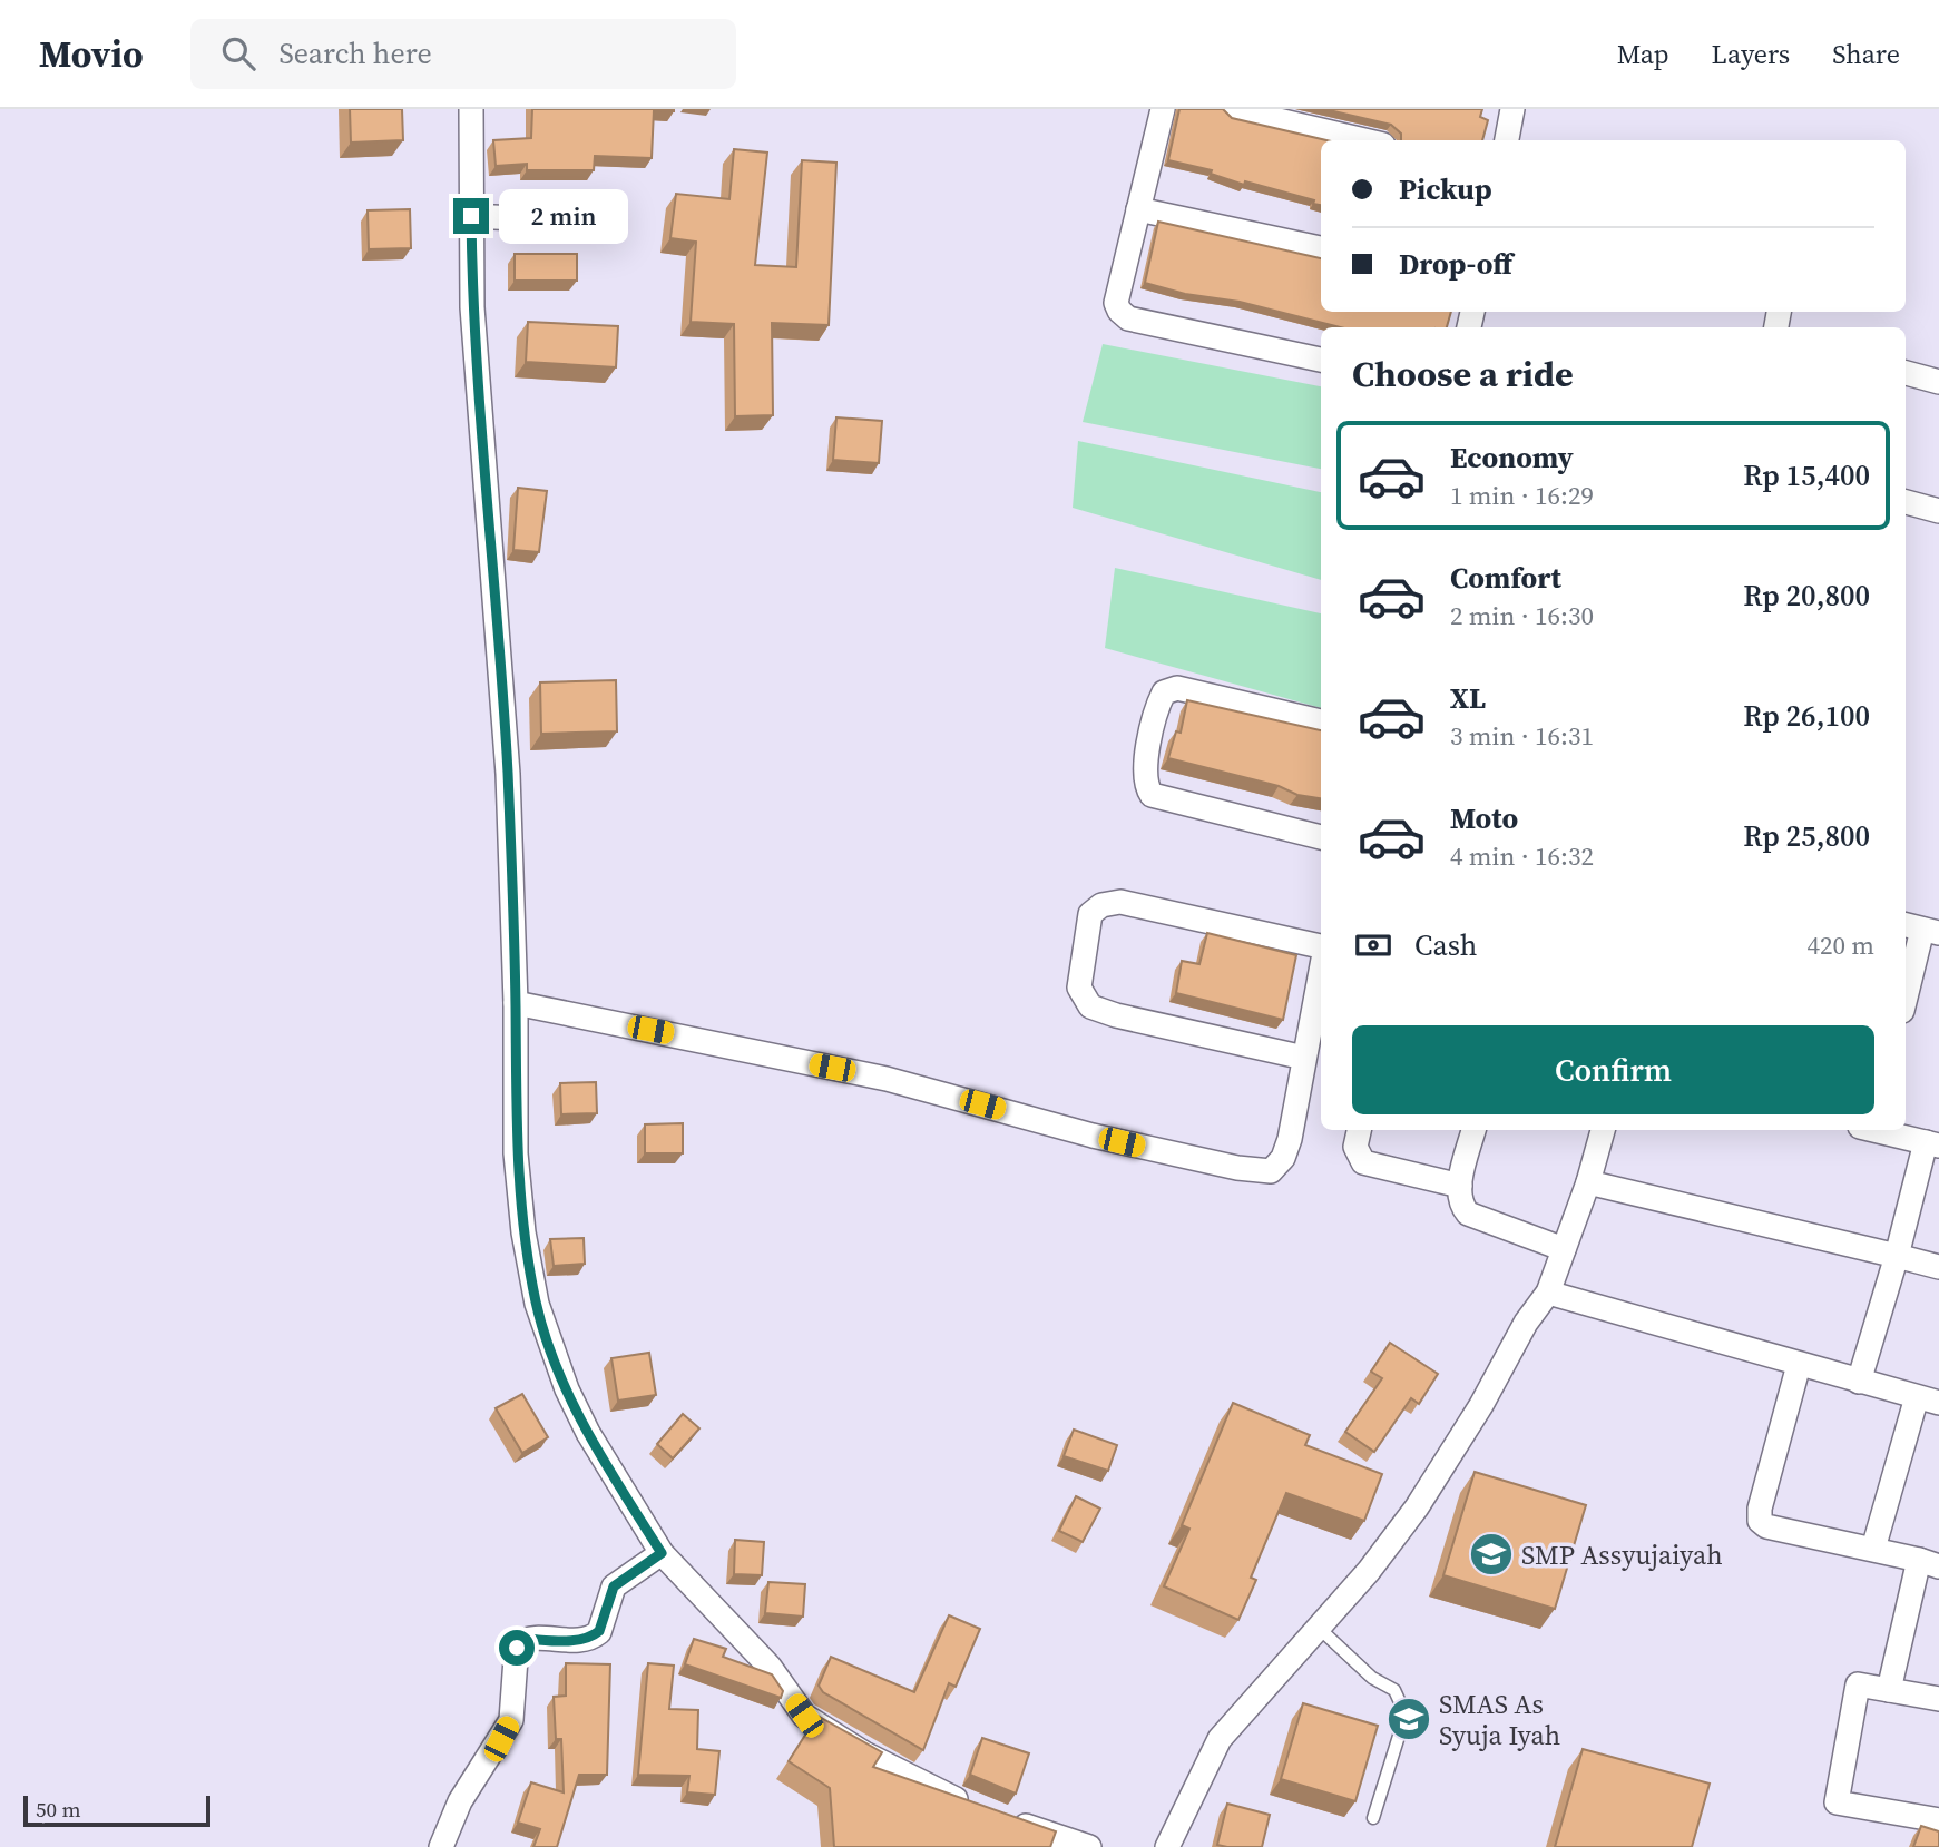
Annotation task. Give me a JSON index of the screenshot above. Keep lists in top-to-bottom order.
{
  "places": {
    "school or university": ["SMP Assyujaiyah", "SMAS As Syuja Iyah"]
  },
  "scale_bar": "50 m",
  "page": {
    "header": "Movio",
    "search": "Search here",
    "nav": ["Map", "Layers", "Share"],
    "banner": ["Pickup", "Drop-off"],
    "bubble": "2 min",
    "heading": "Choose a ride",
    "list": [
      {
        "name": "Economy",
        "note": "1 min · 16:29",
        "value": "Rp 15,400"
      },
      {
        "name": "Comfort",
        "note": "2 min · 16:30",
        "value": "Rp 20,800"
      },
      {
        "name": "XL",
        "note": "3 min · 16:31",
        "value": "Rp 26,100"
      },
      {
        "name": "Moto",
        "note": "4 min · 16:32",
        "value": "Rp 25,800"
      }
    ],
    "pay": ["Cash", "420 m"],
    "buttons": "Confirm",
    "scale": "50 m"
  }
}
